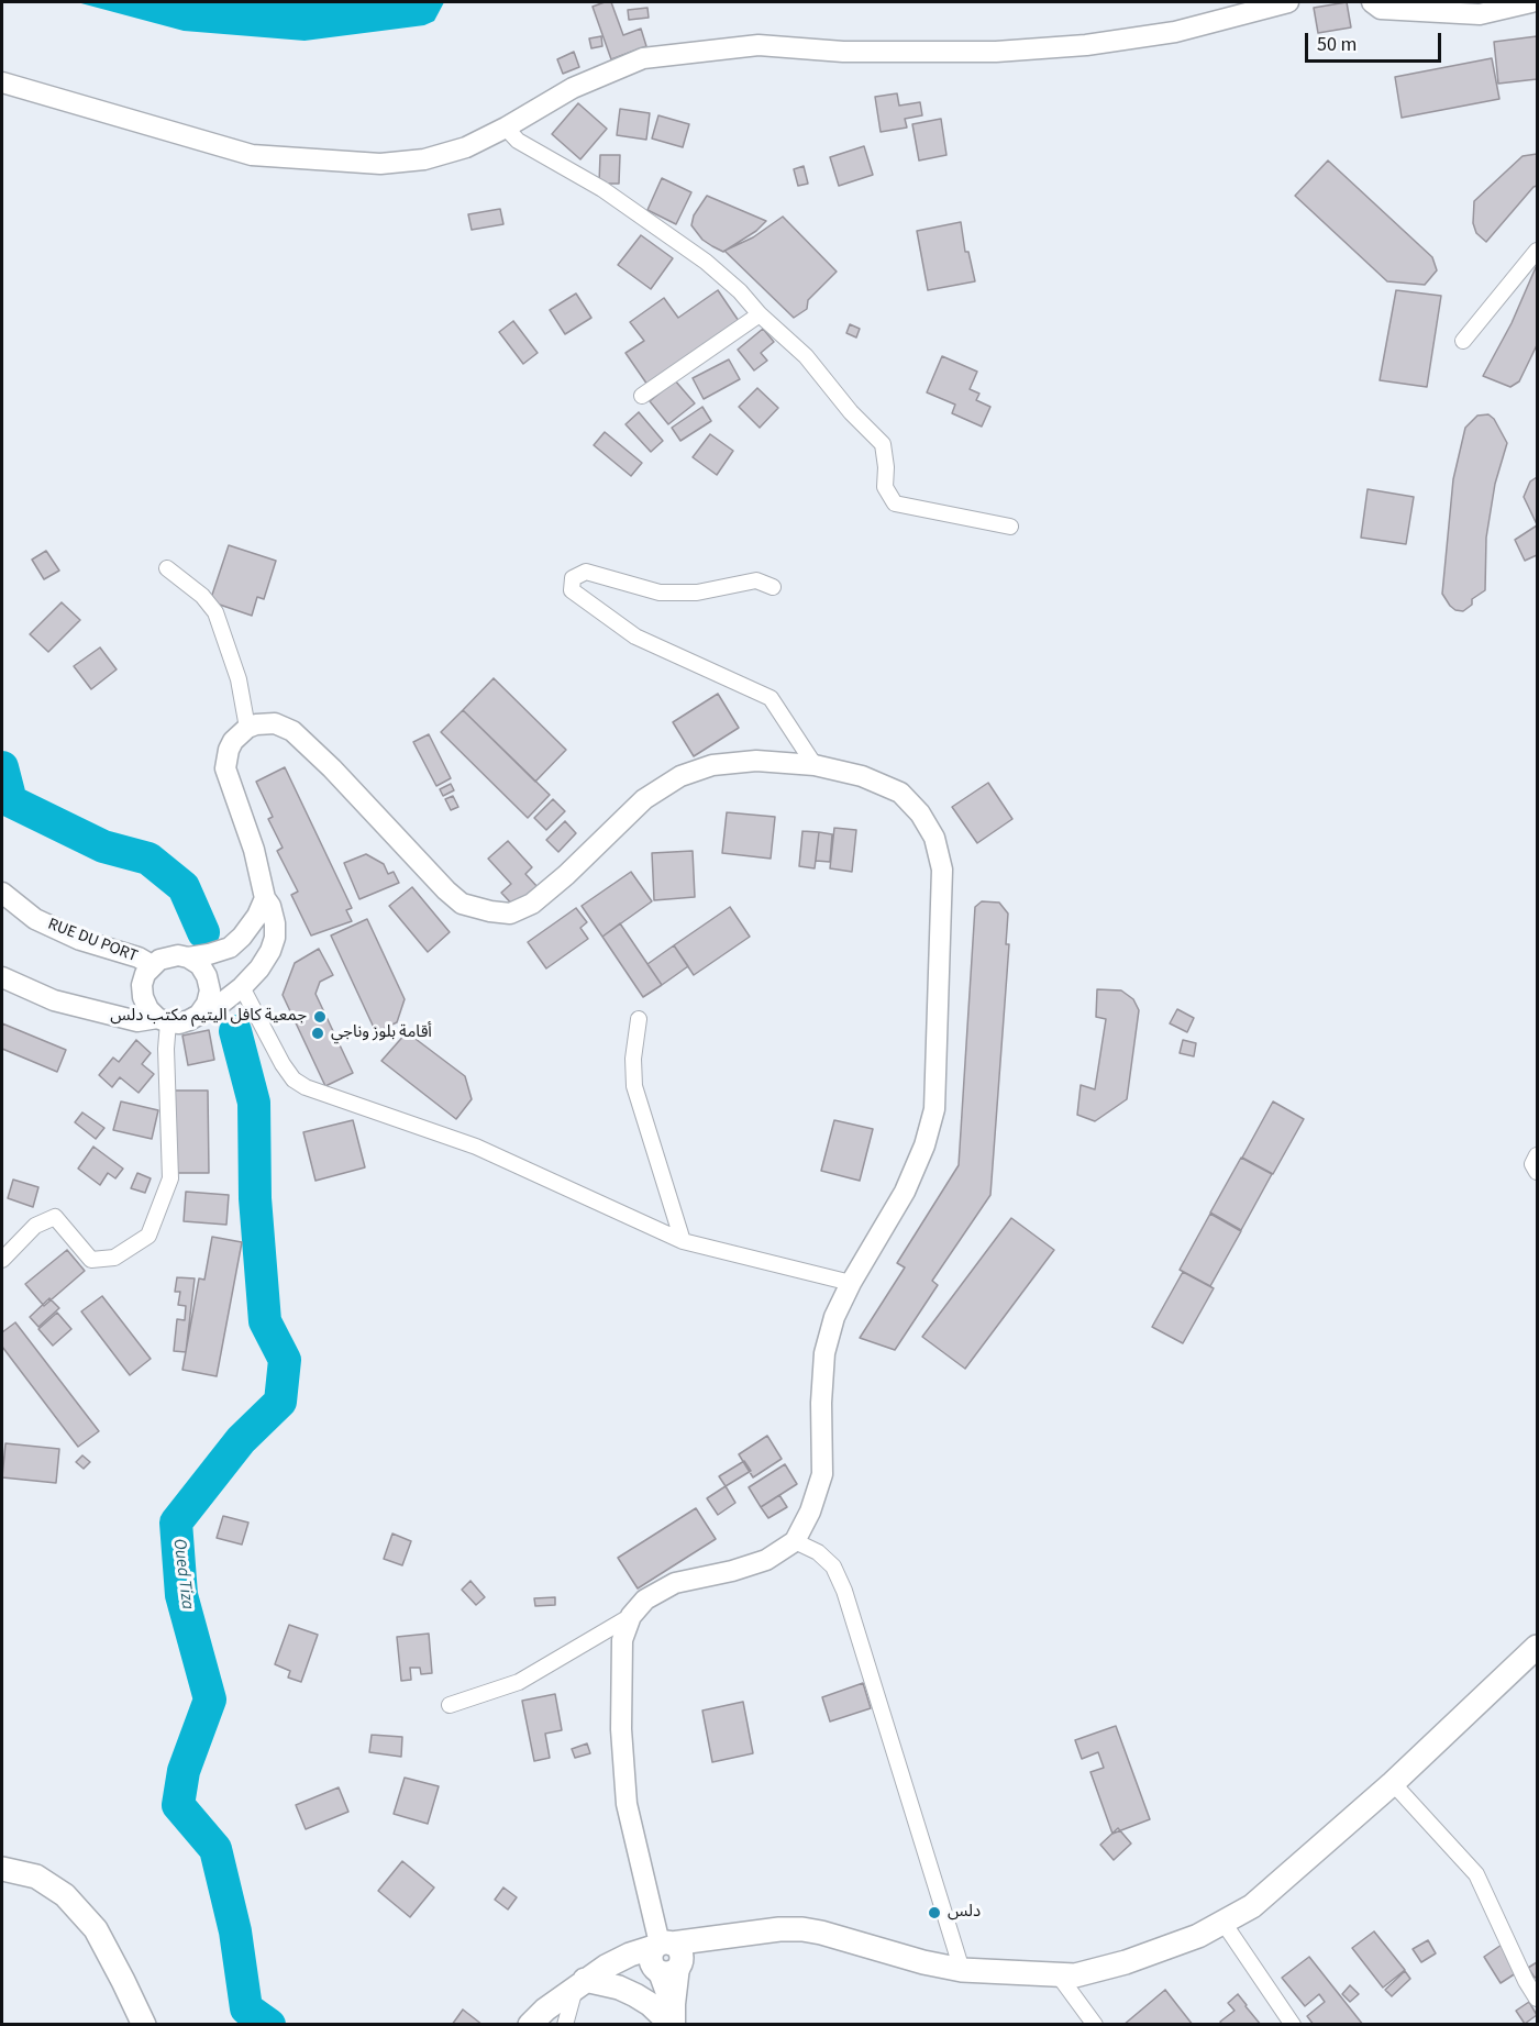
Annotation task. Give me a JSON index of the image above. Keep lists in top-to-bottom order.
{
  "streets": {
    "main road": ["RUE DU PORT"]
  },
  "water": ["Oued Tiza"],
  "places": ["جمعية كافل اليتيم مكتب دلس", "أقامة بلوز وناجي", "دلس"],
  "scale_bar": "50 m"
}
